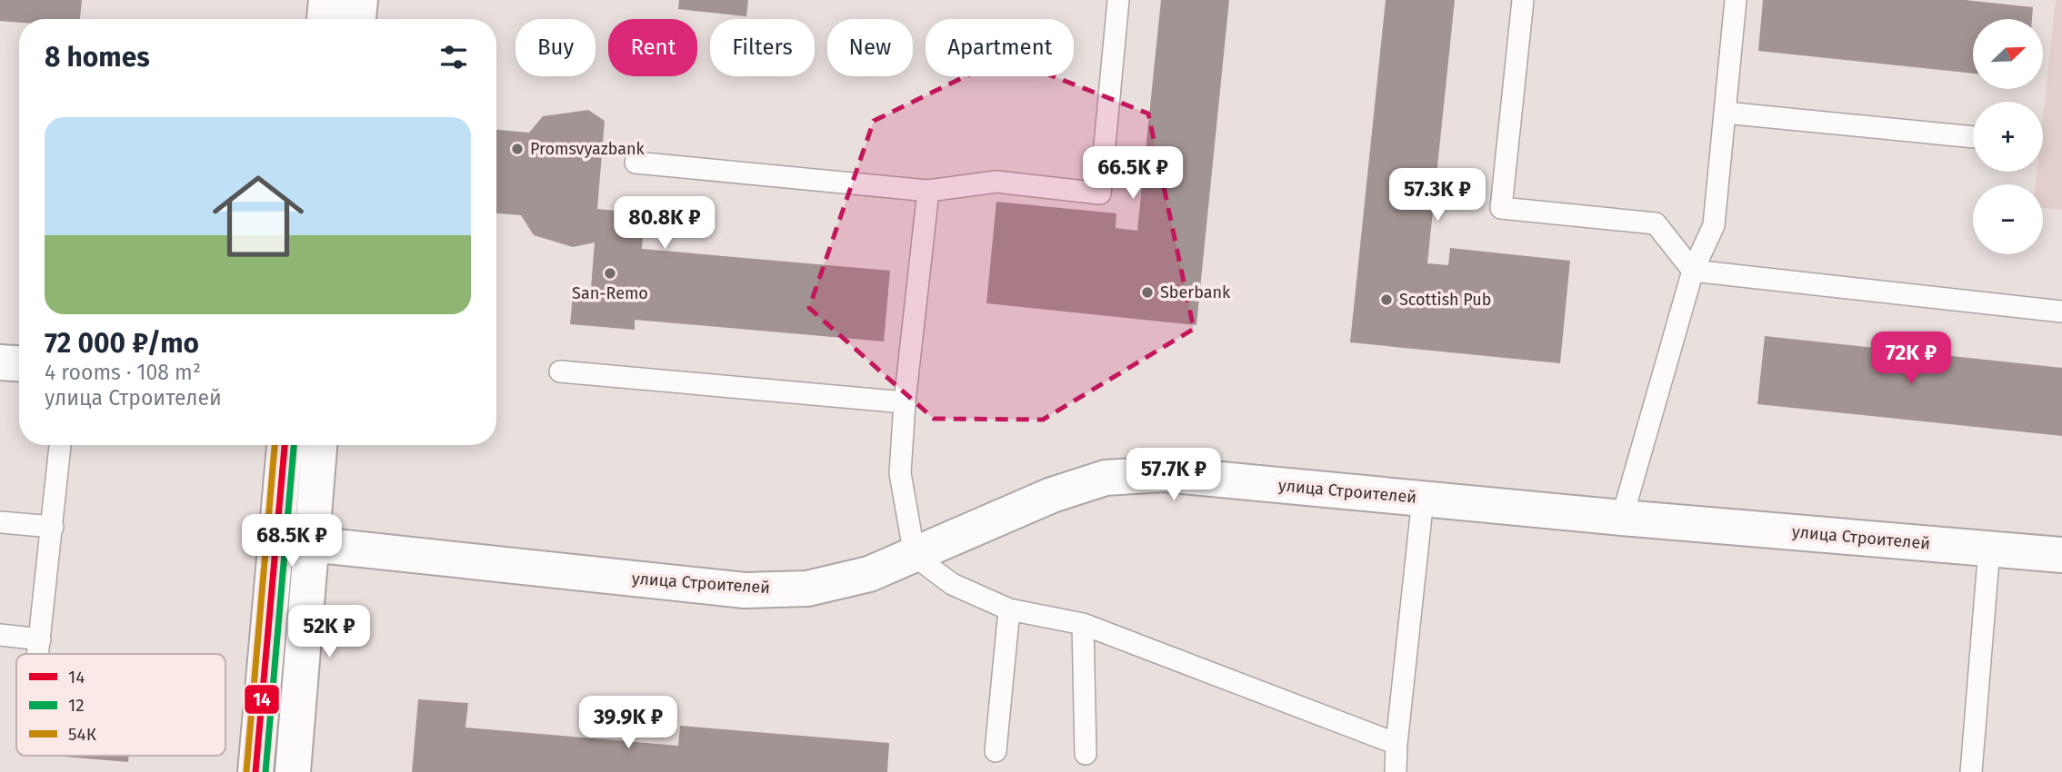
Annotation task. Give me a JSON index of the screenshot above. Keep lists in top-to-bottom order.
{
  "streets": {
    "street": ["улица Строителей"]
  },
  "places": [
    "Promsvyazbank",
    "San-Remo",
    "Sberbank",
    "Scottish Pub"
  ],
  "lines": ["transit line 14", "transit line 12", "transit line 54К"],
  "legend": ["14", "12", "54К"],
  "north": "top right",
  "page": {
    "map_buttons": ["+", "−"],
    "chip": [
      "Buy",
      "Rent",
      "Filters",
      "New",
      "Apartment"
    ],
    "heading": "8 homes",
    "list": [
      {
        "name": "72 000 ₽/mo",
        "note": "4 rooms · 108 m² · улица Строителей"
      }
    ],
    "price": [
      "66.5K ₽",
      "57.3K ₽",
      "80.8K ₽",
      "72K ₽",
      "57.7K ₽",
      "68.5K ₽",
      "52K ₽",
      "39.9K ₽"
    ]
  }
}
